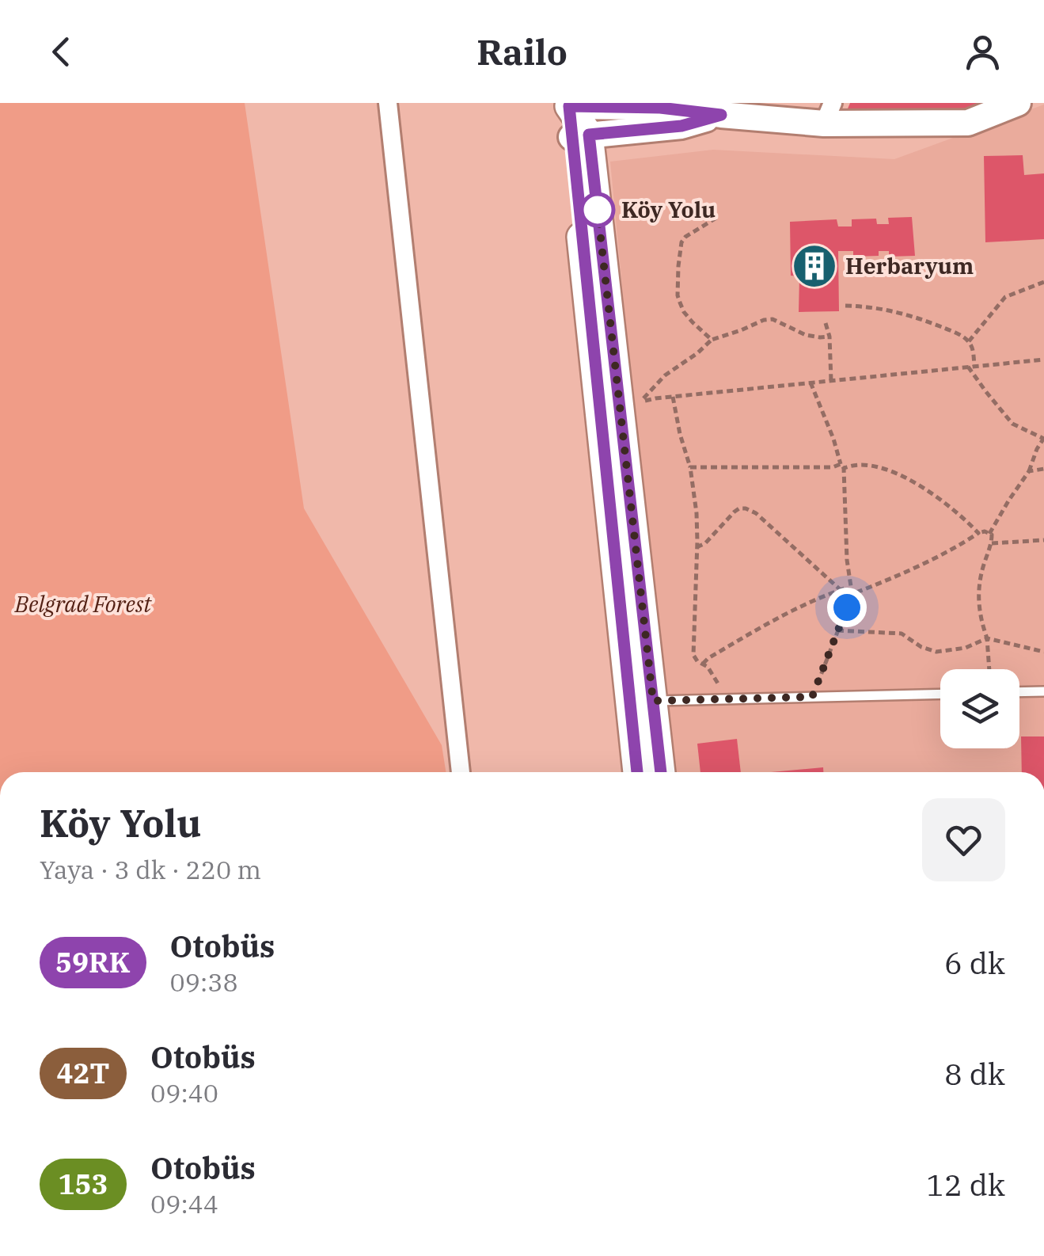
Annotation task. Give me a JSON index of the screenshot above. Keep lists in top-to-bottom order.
{
  "parks": ["Belgrad Forest"],
  "places": {
    "other": ["Köy Yolu"],
    "building": ["Herbaryum"]
  },
  "lines": ["bus line 59RK"],
  "page": {
    "header": "Railo",
    "heading": ["Köy Yolu", "Yaya · 3 dk · 220 m"],
    "list": [
      {
        "mark": "59RK",
        "name": "Otobüs",
        "note": "09:38",
        "value": "6 dk"
      },
      {
        "mark": "42T",
        "name": "Otobüs",
        "note": "09:40",
        "value": "8 dk"
      },
      {
        "mark": "153",
        "name": "Otobüs",
        "note": "09:44",
        "value": "12 dk"
      }
    ]
  }
}
